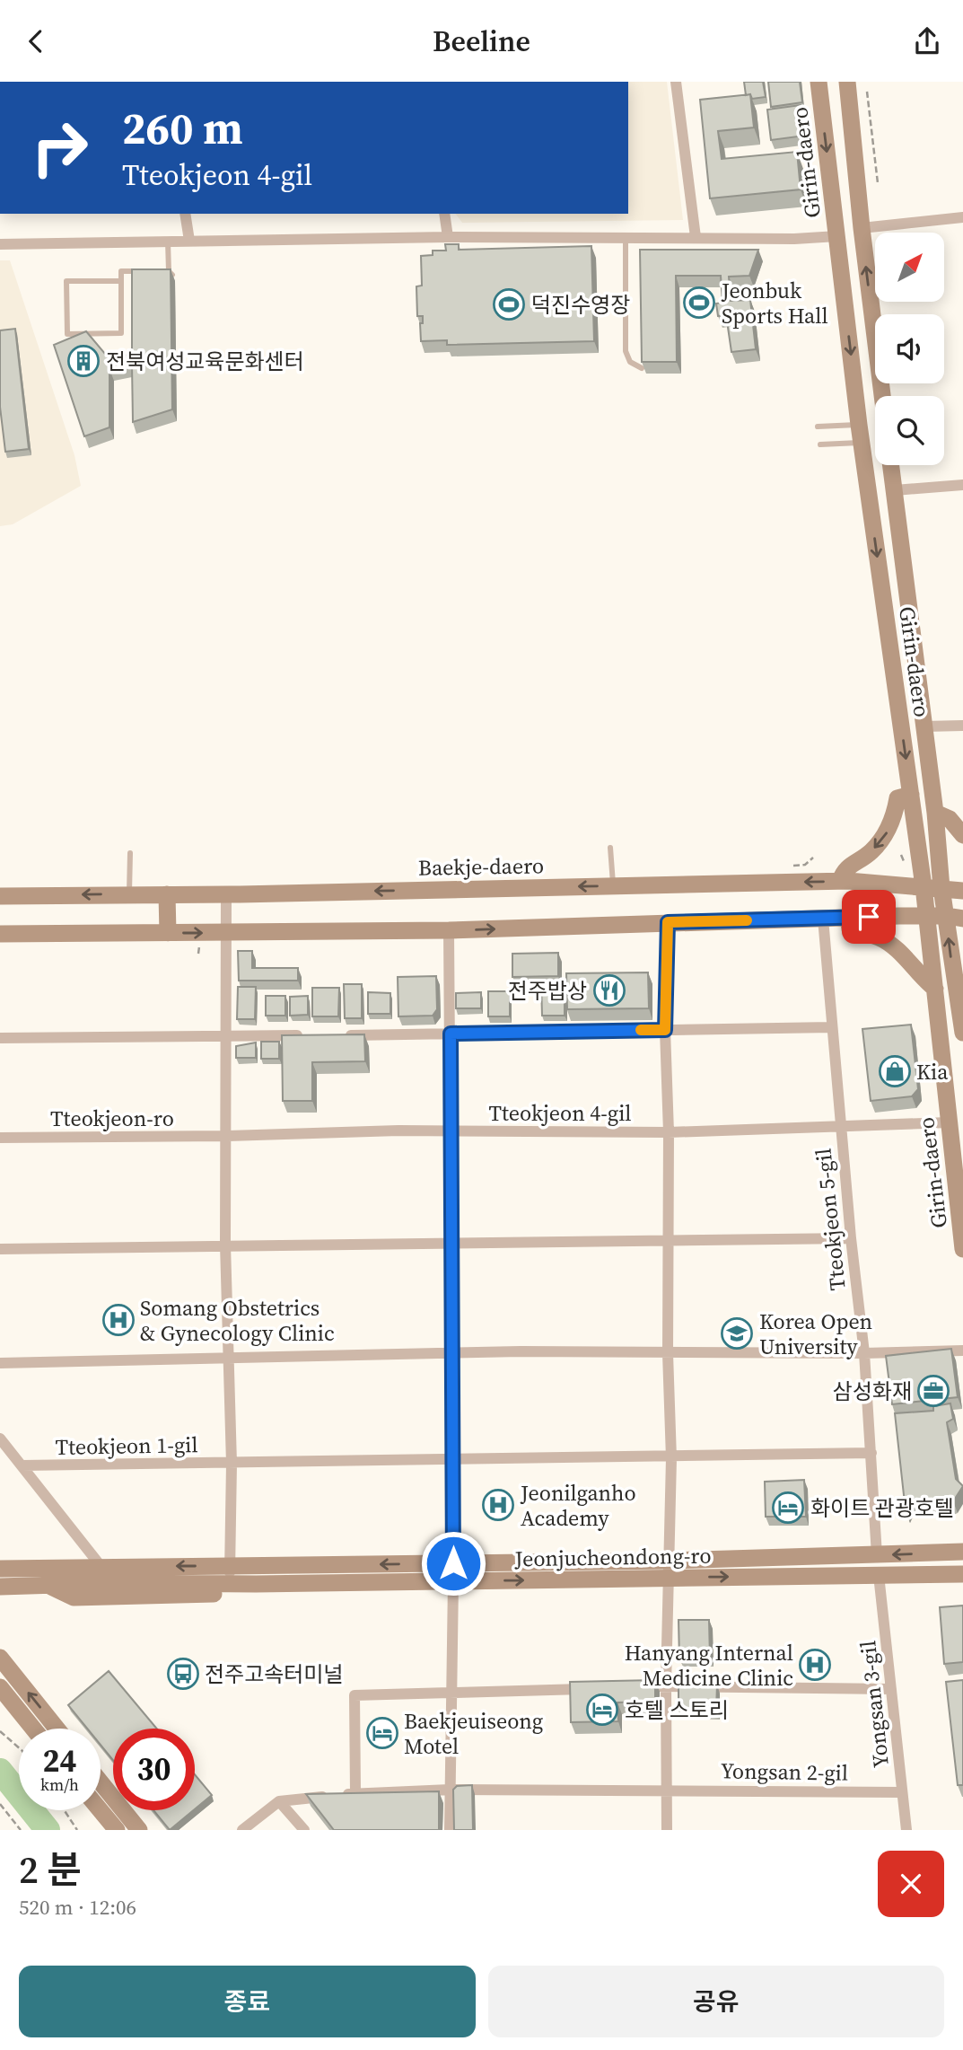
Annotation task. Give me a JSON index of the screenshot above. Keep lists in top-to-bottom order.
{
  "streets": {
    "street": [
      "Girin-daero",
      "Baekje-daero",
      "Tteokjeon 4-gil",
      "Tteokjeon-ro",
      "Tteokjeon 5-gil",
      "Tteokjeon 1-gil",
      "Jeonjucheondong-ro",
      "Yongsan 3-gil",
      "Yongsan 2-gil"
    ]
  },
  "crossings": [
    ["Girin-daero", "Baekje-daero"],
    ["Girin-daero", "Tteokjeon 4-gil"],
    ["Tteokjeon 4-gil", "Tteokjeon-ro"],
    ["Tteokjeon 4-gil", "Tteokjeon 5-gil"],
    ["Tteokjeon 5-gil", "Jeonjucheondong-ro"],
    ["Tteokjeon 1-gil", "Jeonjucheondong-ro"],
    ["Jeonjucheondong-ro", "Yongsan 3-gil"],
    ["Yongsan 3-gil", "Yongsan 2-gil"]
  ],
  "places": {
    "sports": ["Jeonbuk Sports Hall", "덕진수영장"],
    "building": ["전북여성교육문화센터"],
    "restaurant": ["전주밥상"],
    "shop": ["Kia"],
    "hospital": ["Somang Obstetrics & Gynecology Clinic", "Jeonilganho Academy", "Hanyang Internal Medicine Clinic"],
    "school or university": ["Korea Open University"],
    "office": ["삼성화재"],
    "hotel": ["화이트 관광호텔", "호텔 스토리", "Baekjeuiseong Motel"],
    "bus stop": ["전주고속터미널"]
  },
  "north": "top right",
  "page": {
    "header": "Beeline",
    "turn": ["260 m", "Tteokjeon 4-gil"],
    "speed": "24 km/h",
    "limit": "30",
    "heading": ["2 분", "520 m · 12:06"],
    "buttons": ["종료", "공유"]
  }
}
